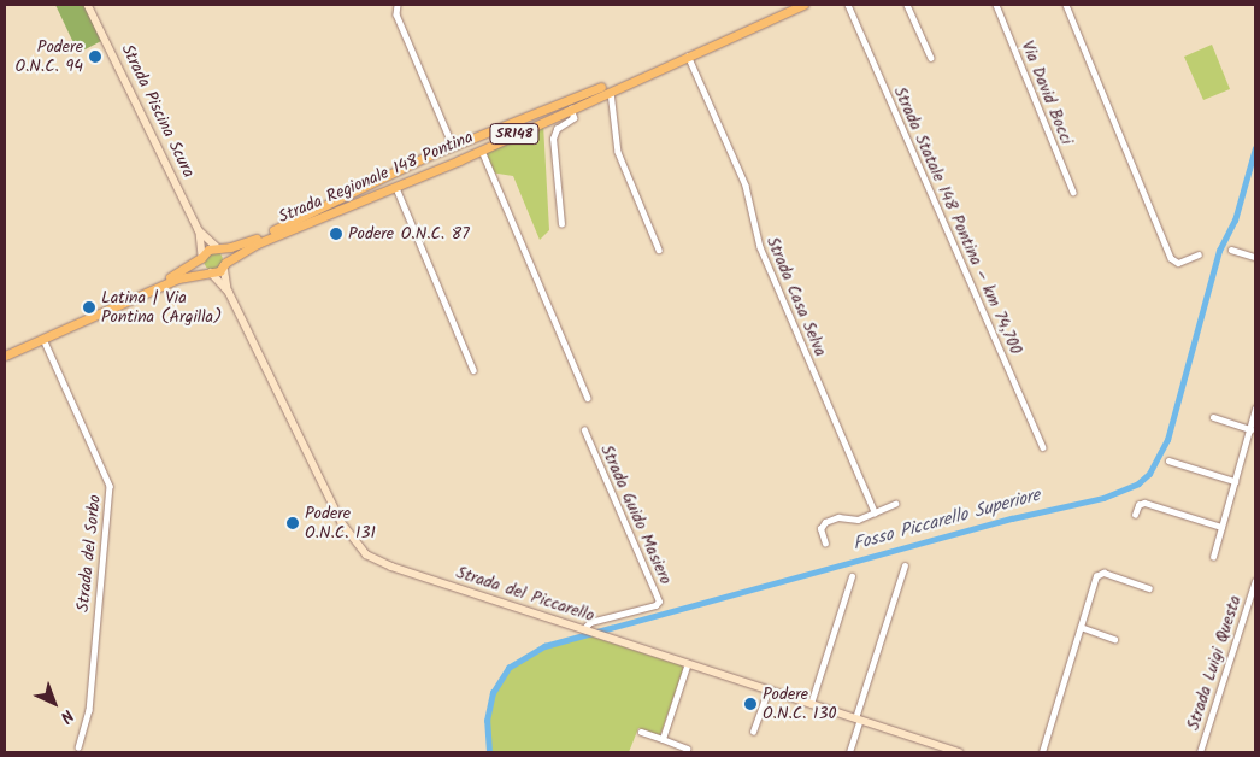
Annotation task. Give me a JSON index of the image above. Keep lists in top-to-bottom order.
{
  "streets": {
    "main road": ["SR148", "Strada Regionale 148 Pontina"],
    "street": [
      "Via David Bocci",
      "Strada Piscina Scura",
      "Strada Statale 148 Pontina – km 74,700",
      "Strada Casa Selva",
      "Strada Guido Masiero",
      "Strada del Sorbo",
      "Strada del Piccarello",
      "Strada Luigi Questa"
    ]
  },
  "crossings": [
    ["Strada Piscina Scura", "Strada Regionale 148 Pontina"],
    ["Strada Regionale 148 Pontina", "Strada Casa Selva"],
    ["Strada Regionale 148 Pontina", "Strada del Sorbo"],
    ["Strada Regionale 148 Pontina", "Strada del Piccarello"],
    ["Strada Guido Masiero", "Strada del Piccarello"]
  ],
  "water": ["Fosso Piccarello Superiore"],
  "places": [
    "Podere O.N.C. 94",
    "Podere O.N.C. 87",
    "Latina | Via Pontina (Argilla)",
    "Podere O.N.C. 131",
    "Podere O.N.C. 130"
  ],
  "north": "bottom right"
}
